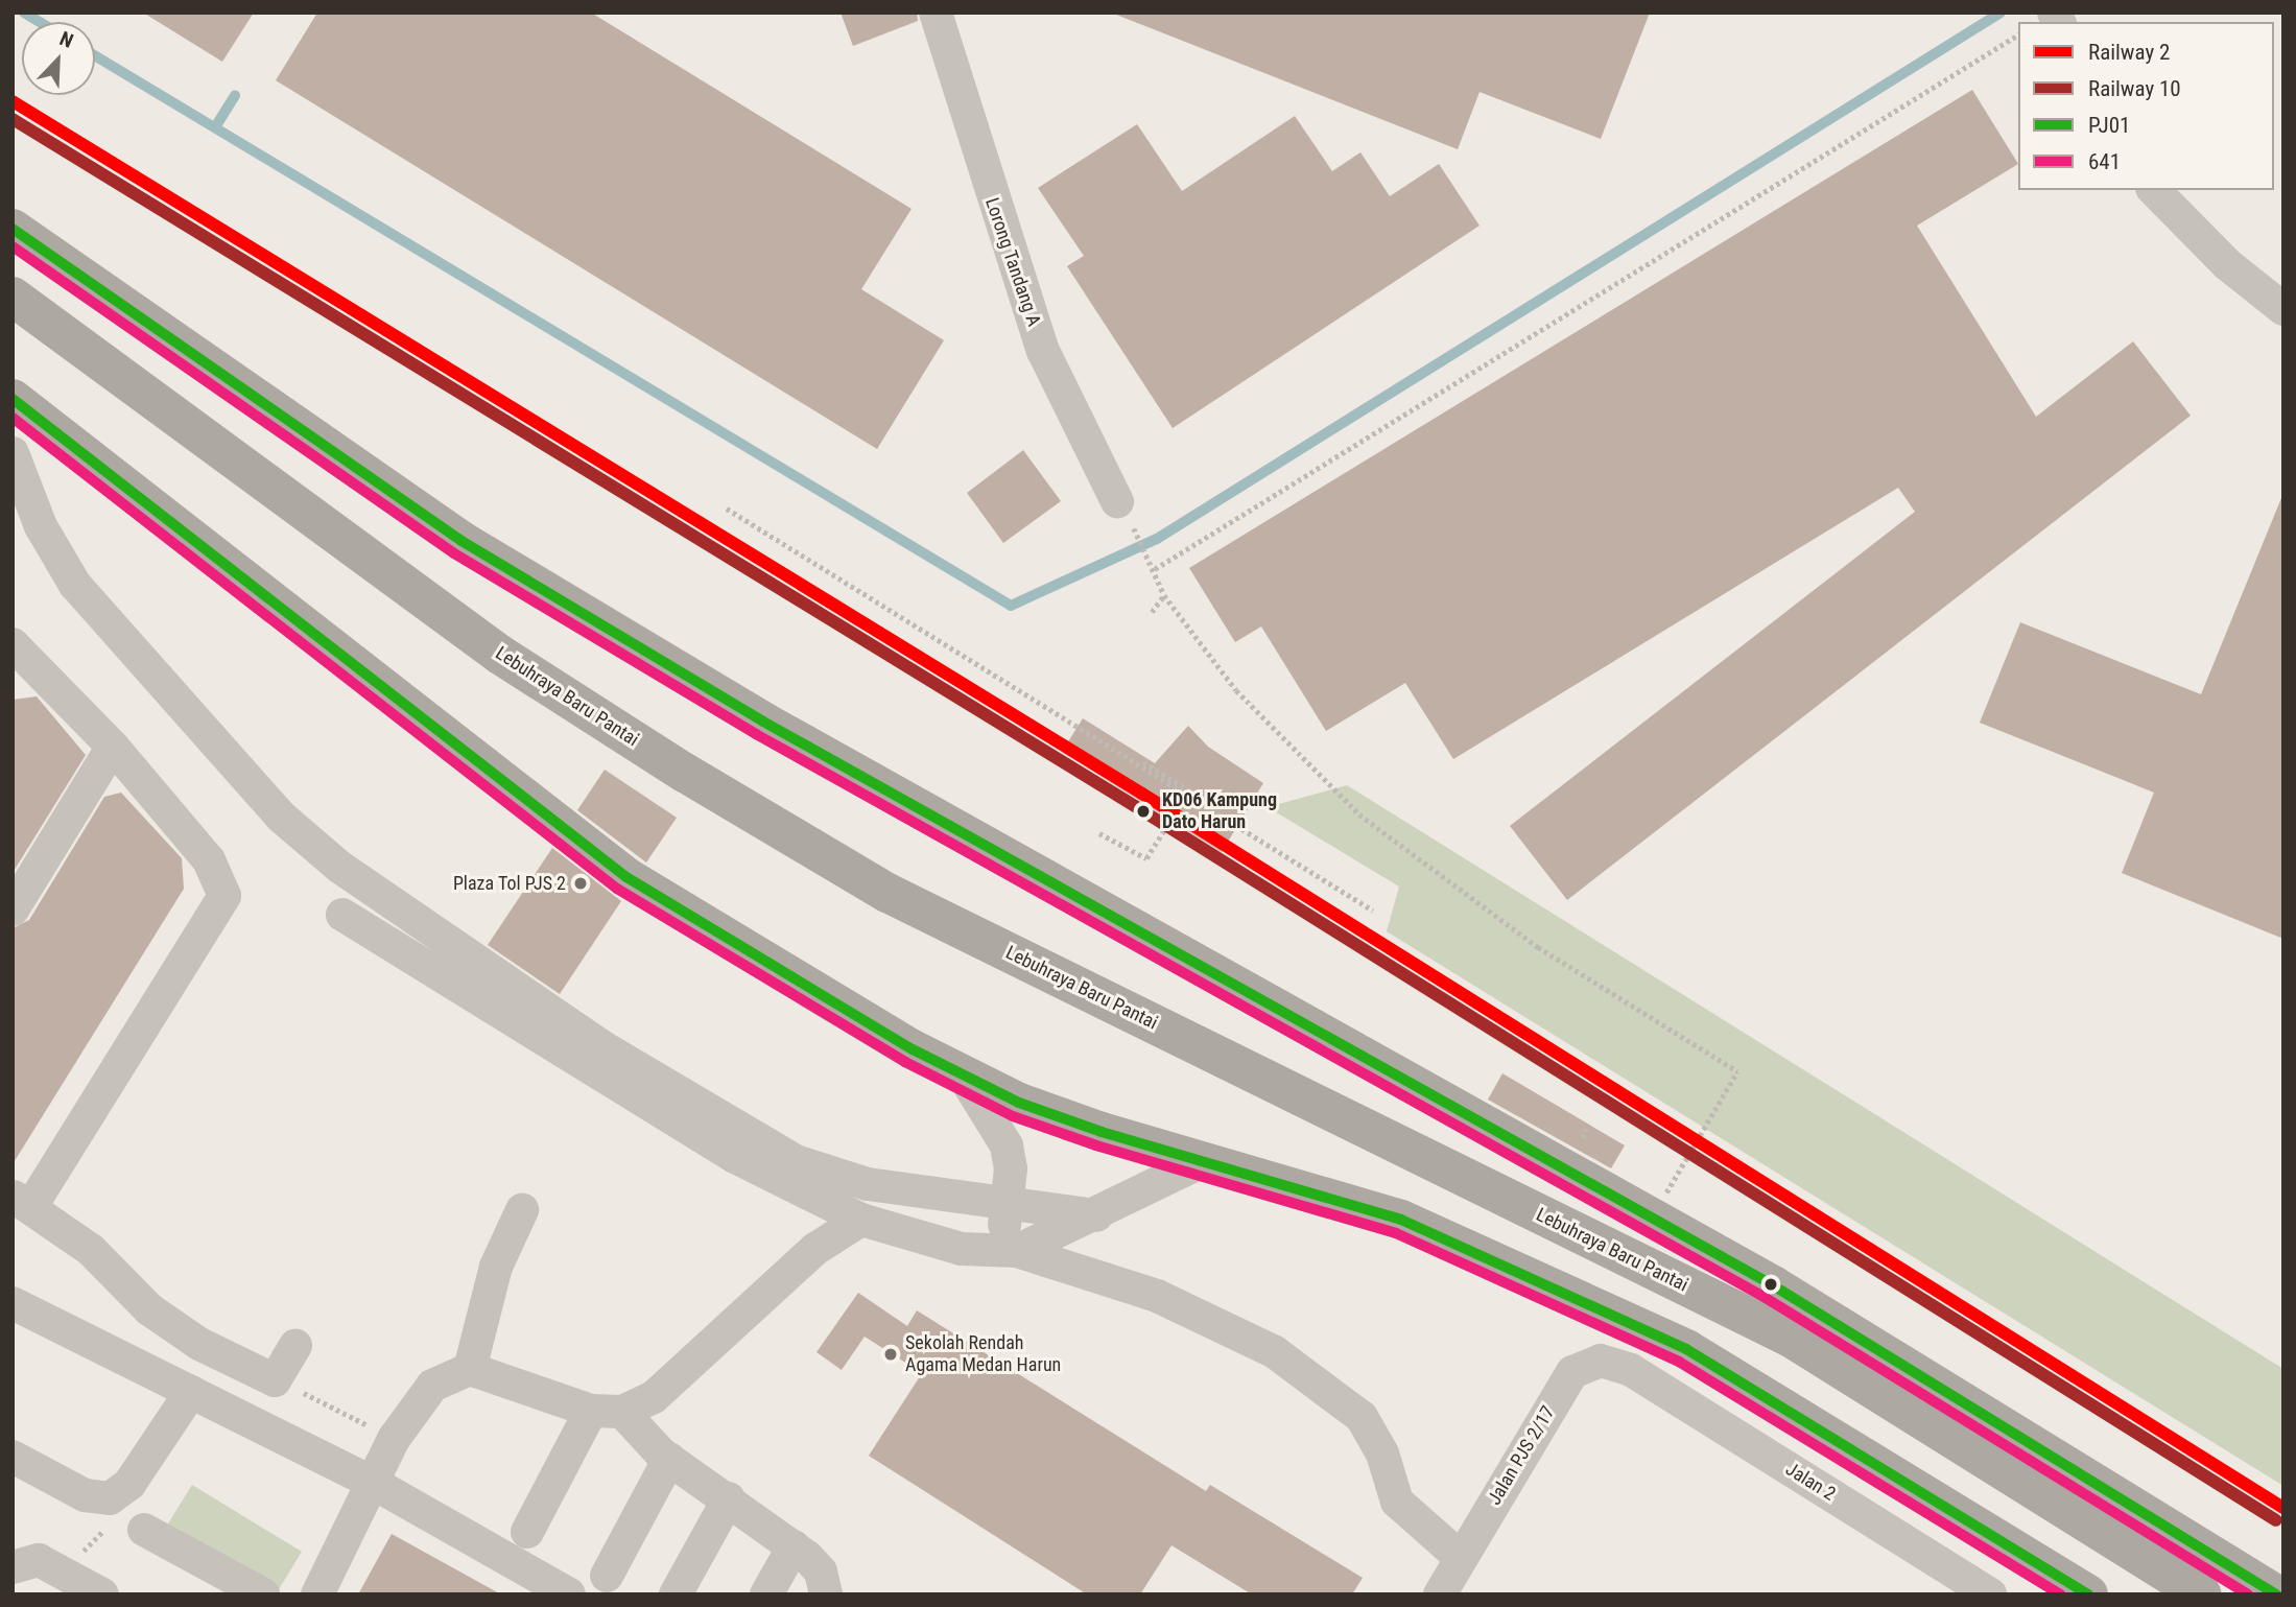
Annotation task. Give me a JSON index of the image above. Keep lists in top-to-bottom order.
{
  "streets": {
    "highway": ["Lebuhraya Baru Pantai"],
    "street": ["Lorong Tandang A", "Jalan PJS 2/17", "Jalan 2"]
  },
  "crossings": [
    ["Jalan PJS 2/17", "Jalan 2"]
  ],
  "places": ["KD06 Kampung Dato Harun", "Plaza Tol PJS 2", "Sekolah Rendah Agama Medan Harun"],
  "lines": [
    "rail line 2",
    "rail line 10",
    "transit line PJ01",
    "transit line 641"
  ],
  "legend": [
    "Railway 2",
    "Railway 10",
    "PJ01",
    "641"
  ],
  "north": "top right"
}
